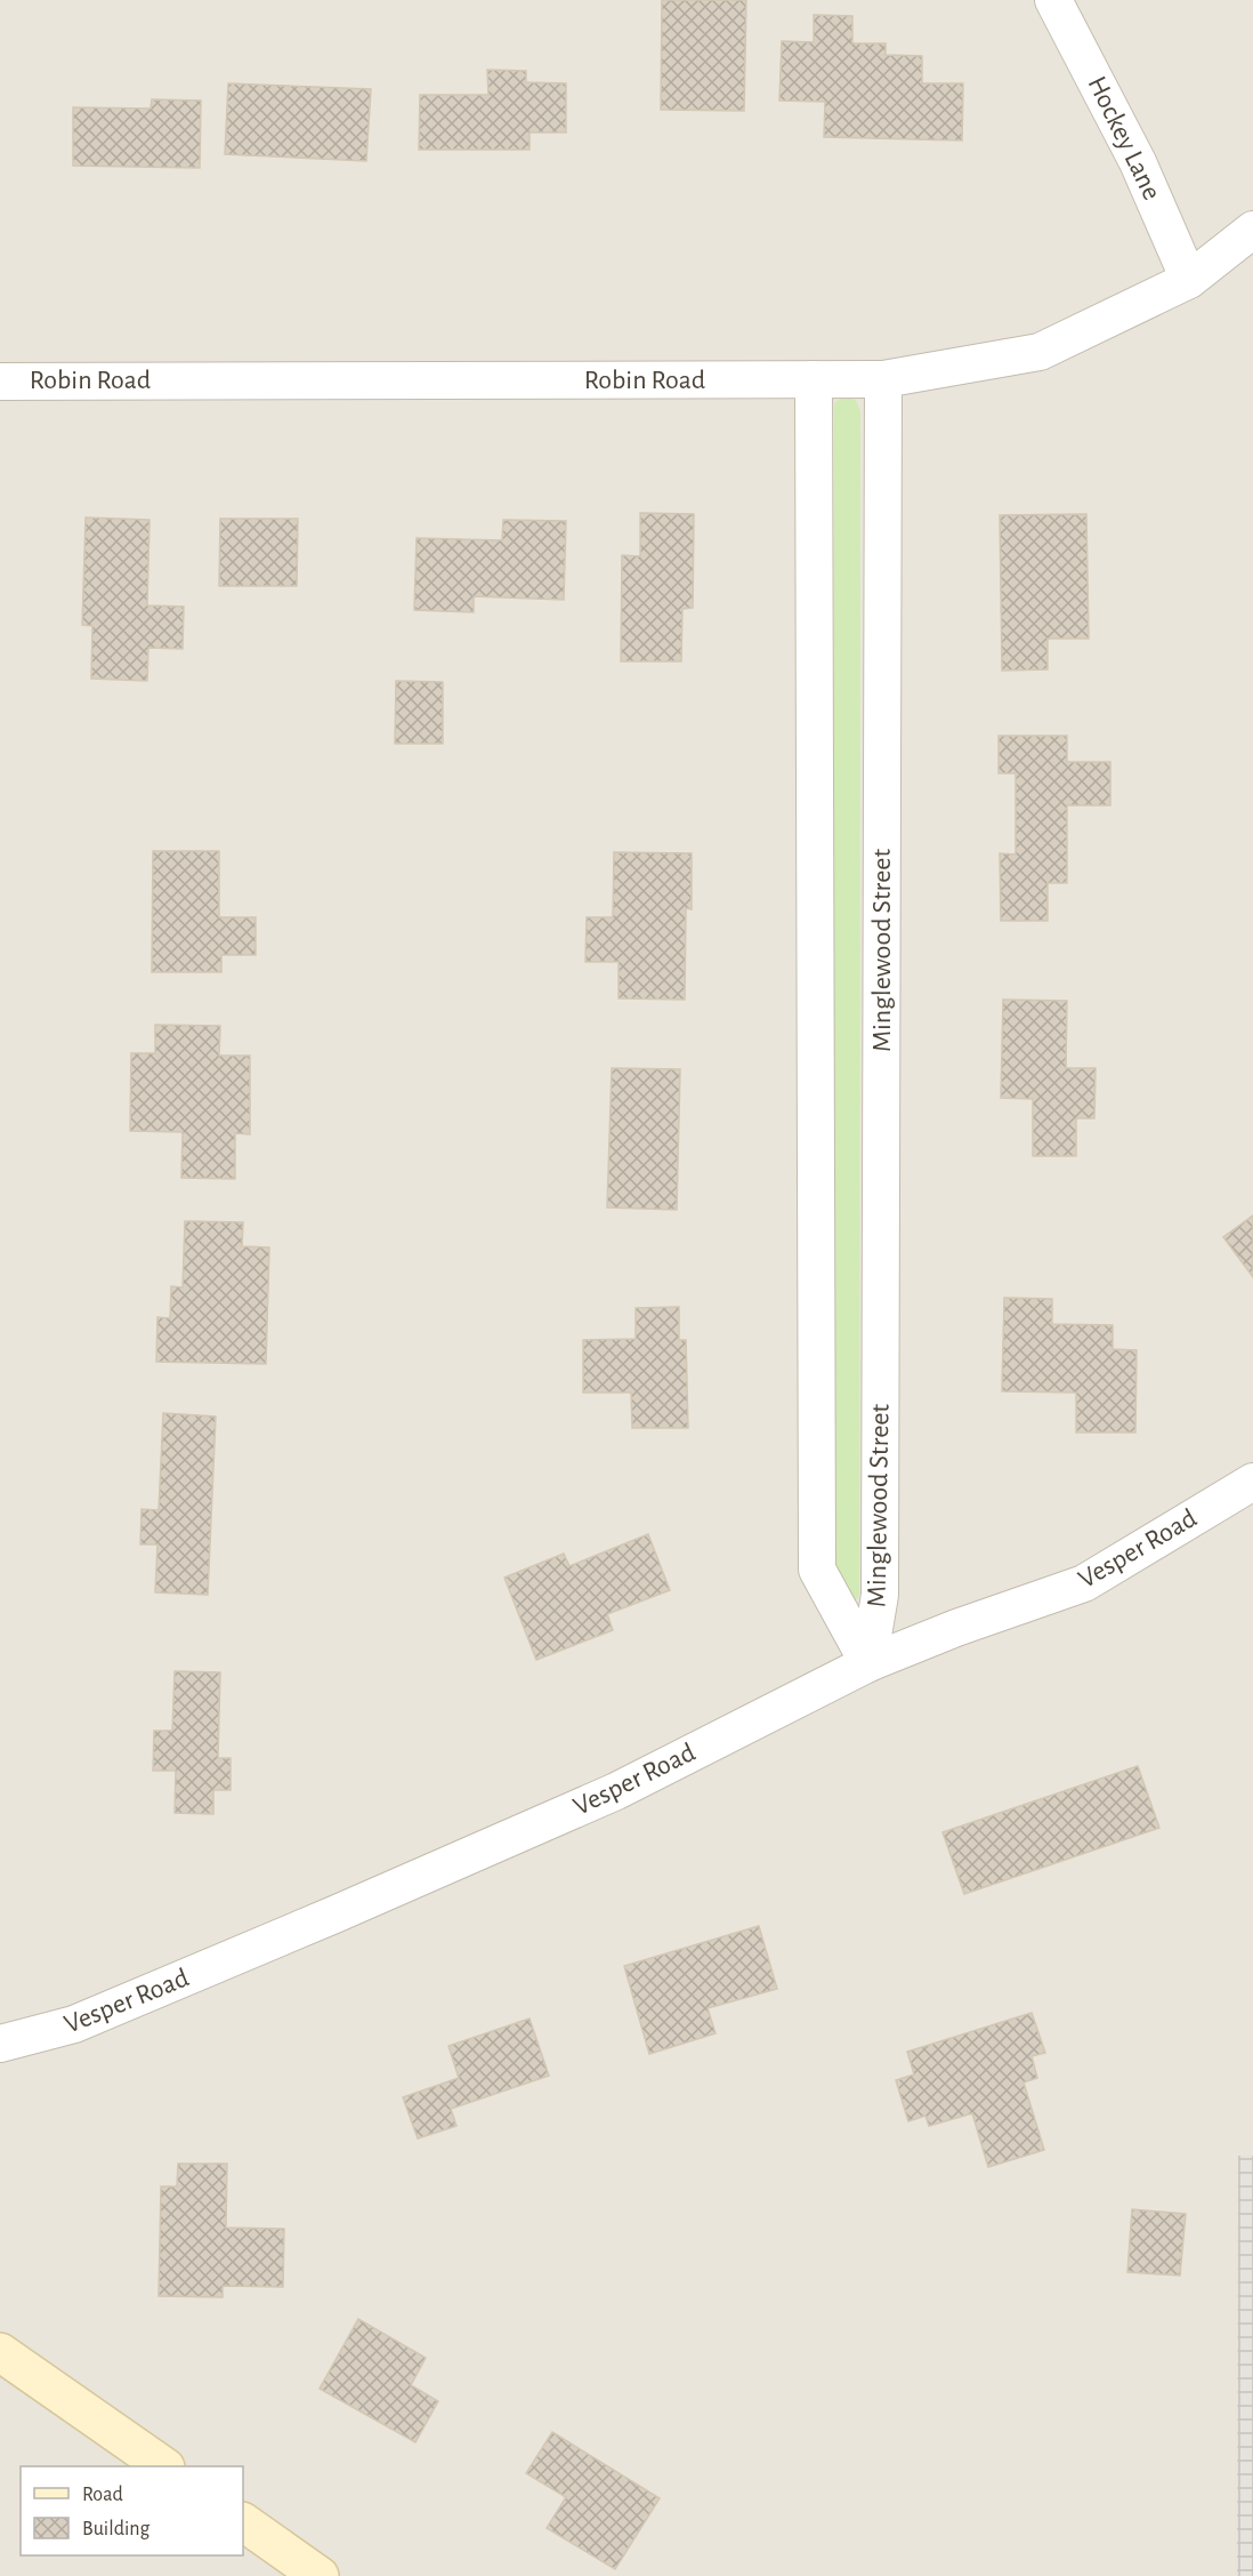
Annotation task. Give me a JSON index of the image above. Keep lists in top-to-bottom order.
{
  "streets": {
    "street": [
      "Hockey Lane",
      "Robin Road",
      "Minglewood Street",
      "Vesper Road"
    ]
  },
  "crossings": [
    ["Hockey Lane", "Robin Road"],
    ["Robin Road", "Minglewood Street"],
    ["Minglewood Street", "Vesper Road"]
  ],
  "legend": ["Road", "Building"]
}
